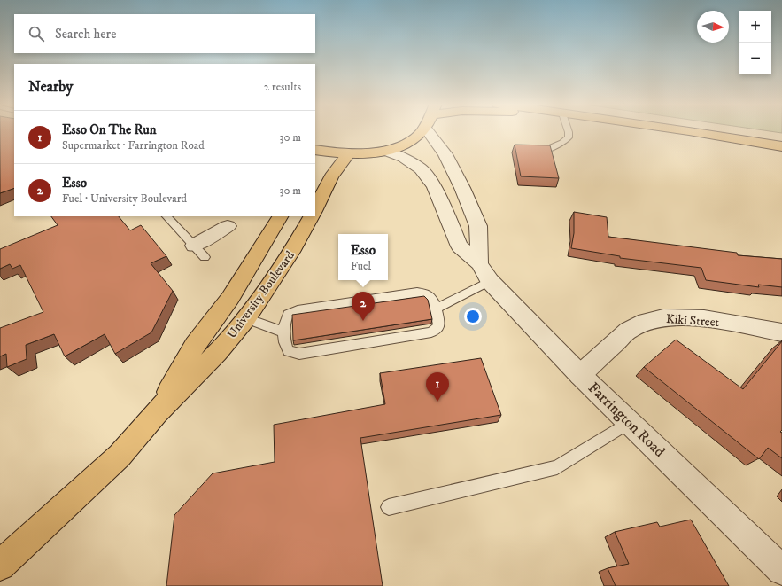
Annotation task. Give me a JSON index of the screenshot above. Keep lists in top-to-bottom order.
{
  "streets": {
    "main road": ["University Boulevard"],
    "street": ["Kiki Street", "Farrington Road"]
  },
  "crossings": [
    ["Kiki Street", "Farrington Road"]
  ],
  "north": "right",
  "page": {
    "map_buttons": ["+", "−"],
    "search": "Search here",
    "heading": ["Nearby", "2 results"],
    "list": [
      {
        "mark": "1",
        "name": "Esso On The Run",
        "note": "Supermarket · Farrington Road",
        "value": "30 m"
      },
      {
        "mark": "2",
        "name": "Esso",
        "note": "Fuel · University Boulevard",
        "value": "30 m"
      }
    ],
    "popup": ["Esso", "Fuel"],
    "pins": ["2", "1"]
  }
}
